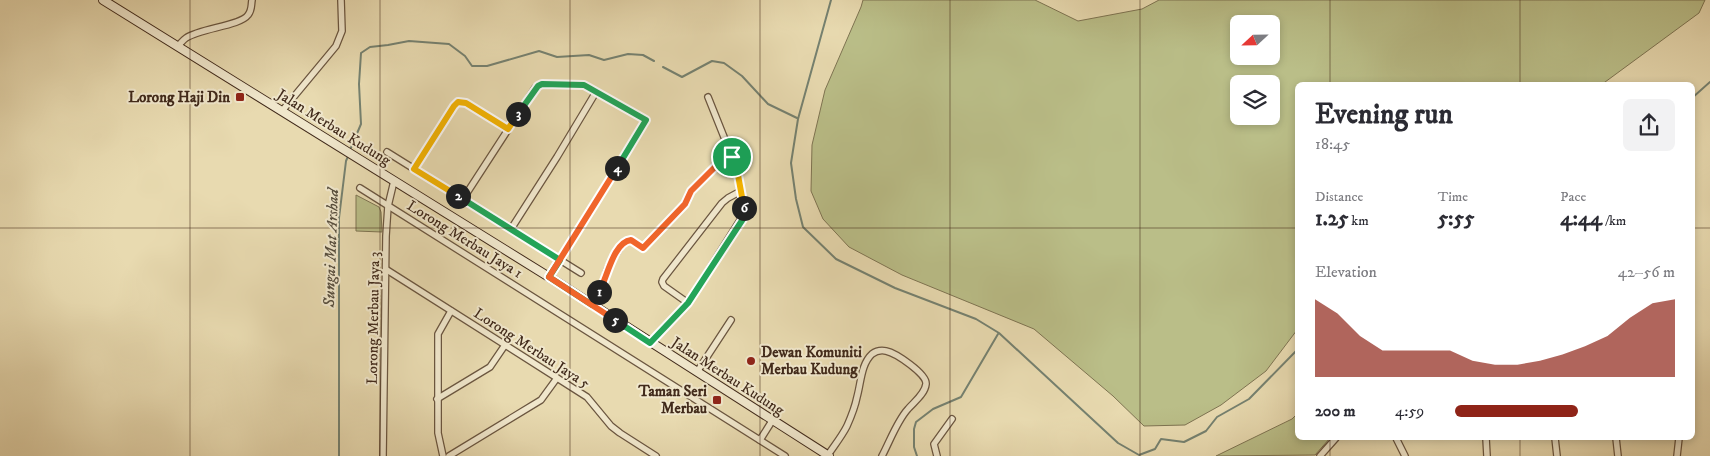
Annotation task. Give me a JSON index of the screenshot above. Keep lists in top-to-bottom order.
{
  "streets": {
    "main road": ["Jalan Merbau Kudung"],
    "street": ["Lorong Merbau Jaya 1", "Lorong Merbau Jaya 3", "Lorong Merbau Jaya 5"]
  },
  "crossings": [
    ["Jalan Merbau Kudung", "Lorong Merbau Jaya 3"],
    ["Lorong Merbau Jaya 1", "Lorong Merbau Jaya 3"],
    ["Lorong Merbau Jaya 3", "Lorong Merbau Jaya 5"]
  ],
  "water": ["Sungai Mat Arshad"],
  "places": {
    "transit": ["Lorong Haji Din", "Taman Seri Merbau"],
    "other": ["Dewan Komuniti Merbau Kudung"]
  },
  "north": "left",
  "page": {
    "heading": ["Evening run", "18:45"],
    "pins": [
      "3",
      "4",
      "2",
      "6",
      "1",
      "5"
    ],
    "stats": [
      ["Distance", "1.25 km"],
      ["Time", "5:55"],
      ["Pace", "4:44 /km"]
    ],
    "chart": ["Elevation", "42–56 m"],
    "list": [
      {
        "name": "200 m",
        "note": "4:59"
      }
    ]
  }
}
